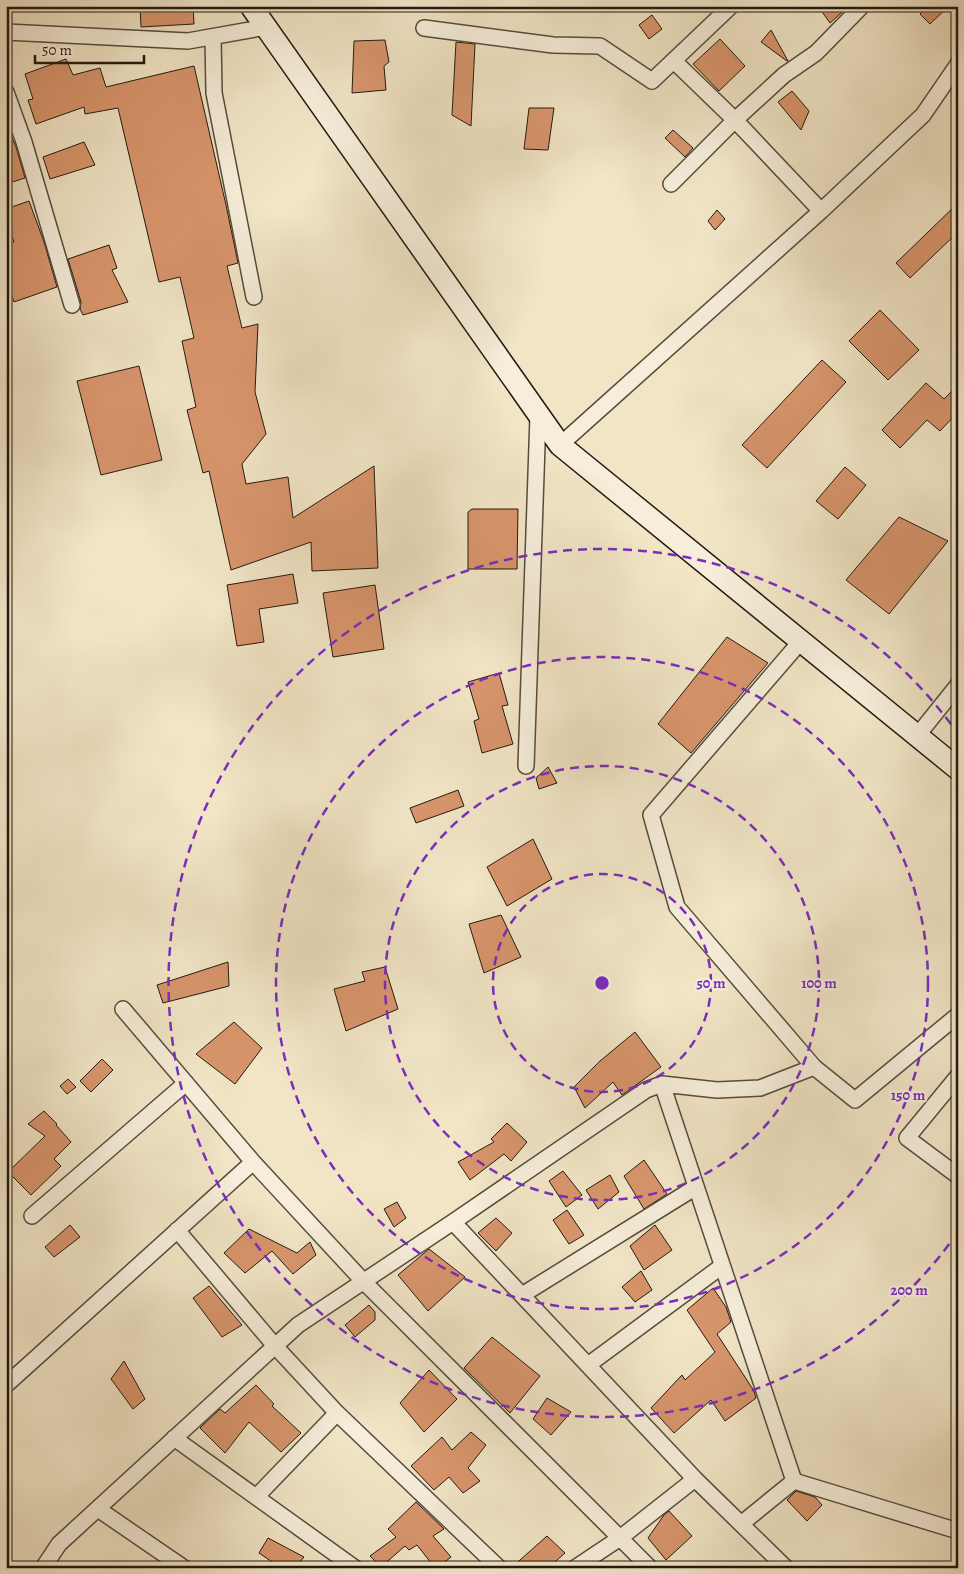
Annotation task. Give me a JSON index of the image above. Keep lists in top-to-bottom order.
{
  "scale_bar": "50 m",
  "rings": [
    "50 m",
    "100 m",
    "150 m",
    "200 m"
  ]
}
